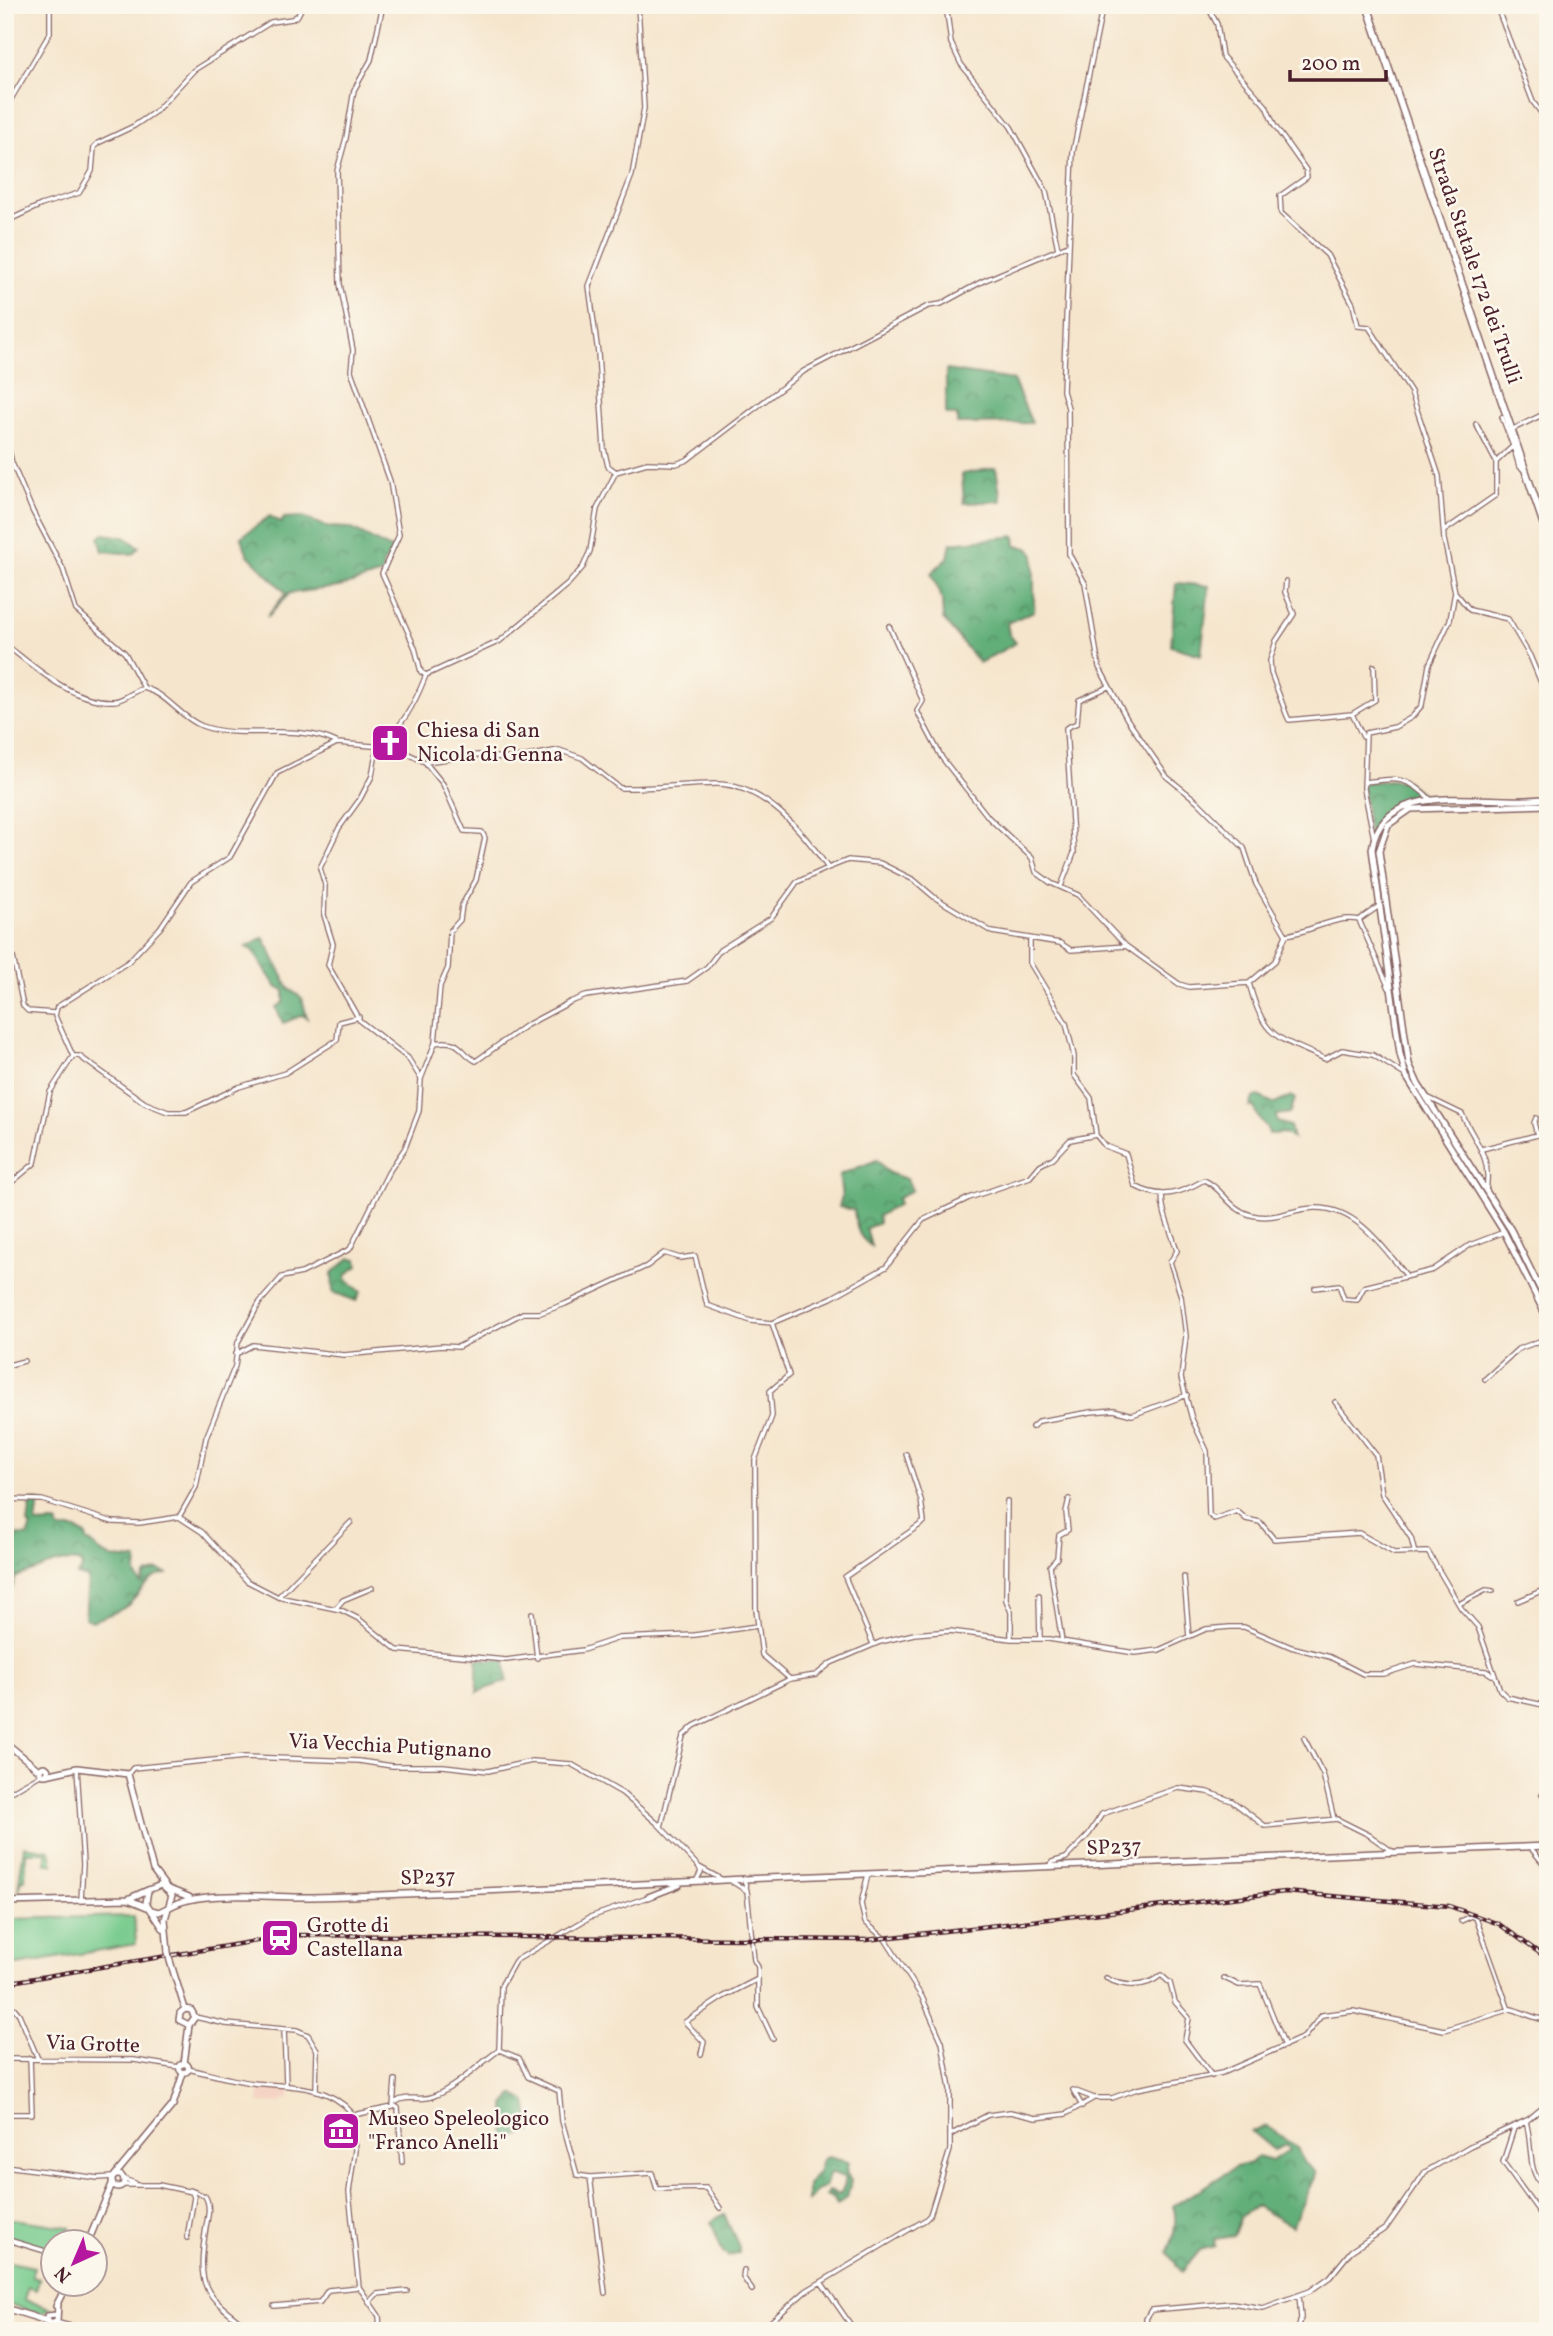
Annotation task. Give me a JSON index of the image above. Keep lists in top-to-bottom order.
{
  "streets": {
    "main road": ["Strada Statale 172 dei Trulli", "SP237"],
    "street": ["Via Vecchia Putignano", "Via Grotte"]
  },
  "crossings": [
    ["Via Vecchia Putignano", "SP237"]
  ],
  "places": {
    "church": ["Chiesa di San Nicola di Genna"],
    "station": ["Grotte di Castellana"],
    "museum": ["Museo Speleologico \"Franco Anelli\""]
  },
  "scale_bar": "200 m",
  "north": "bottom left"
}
